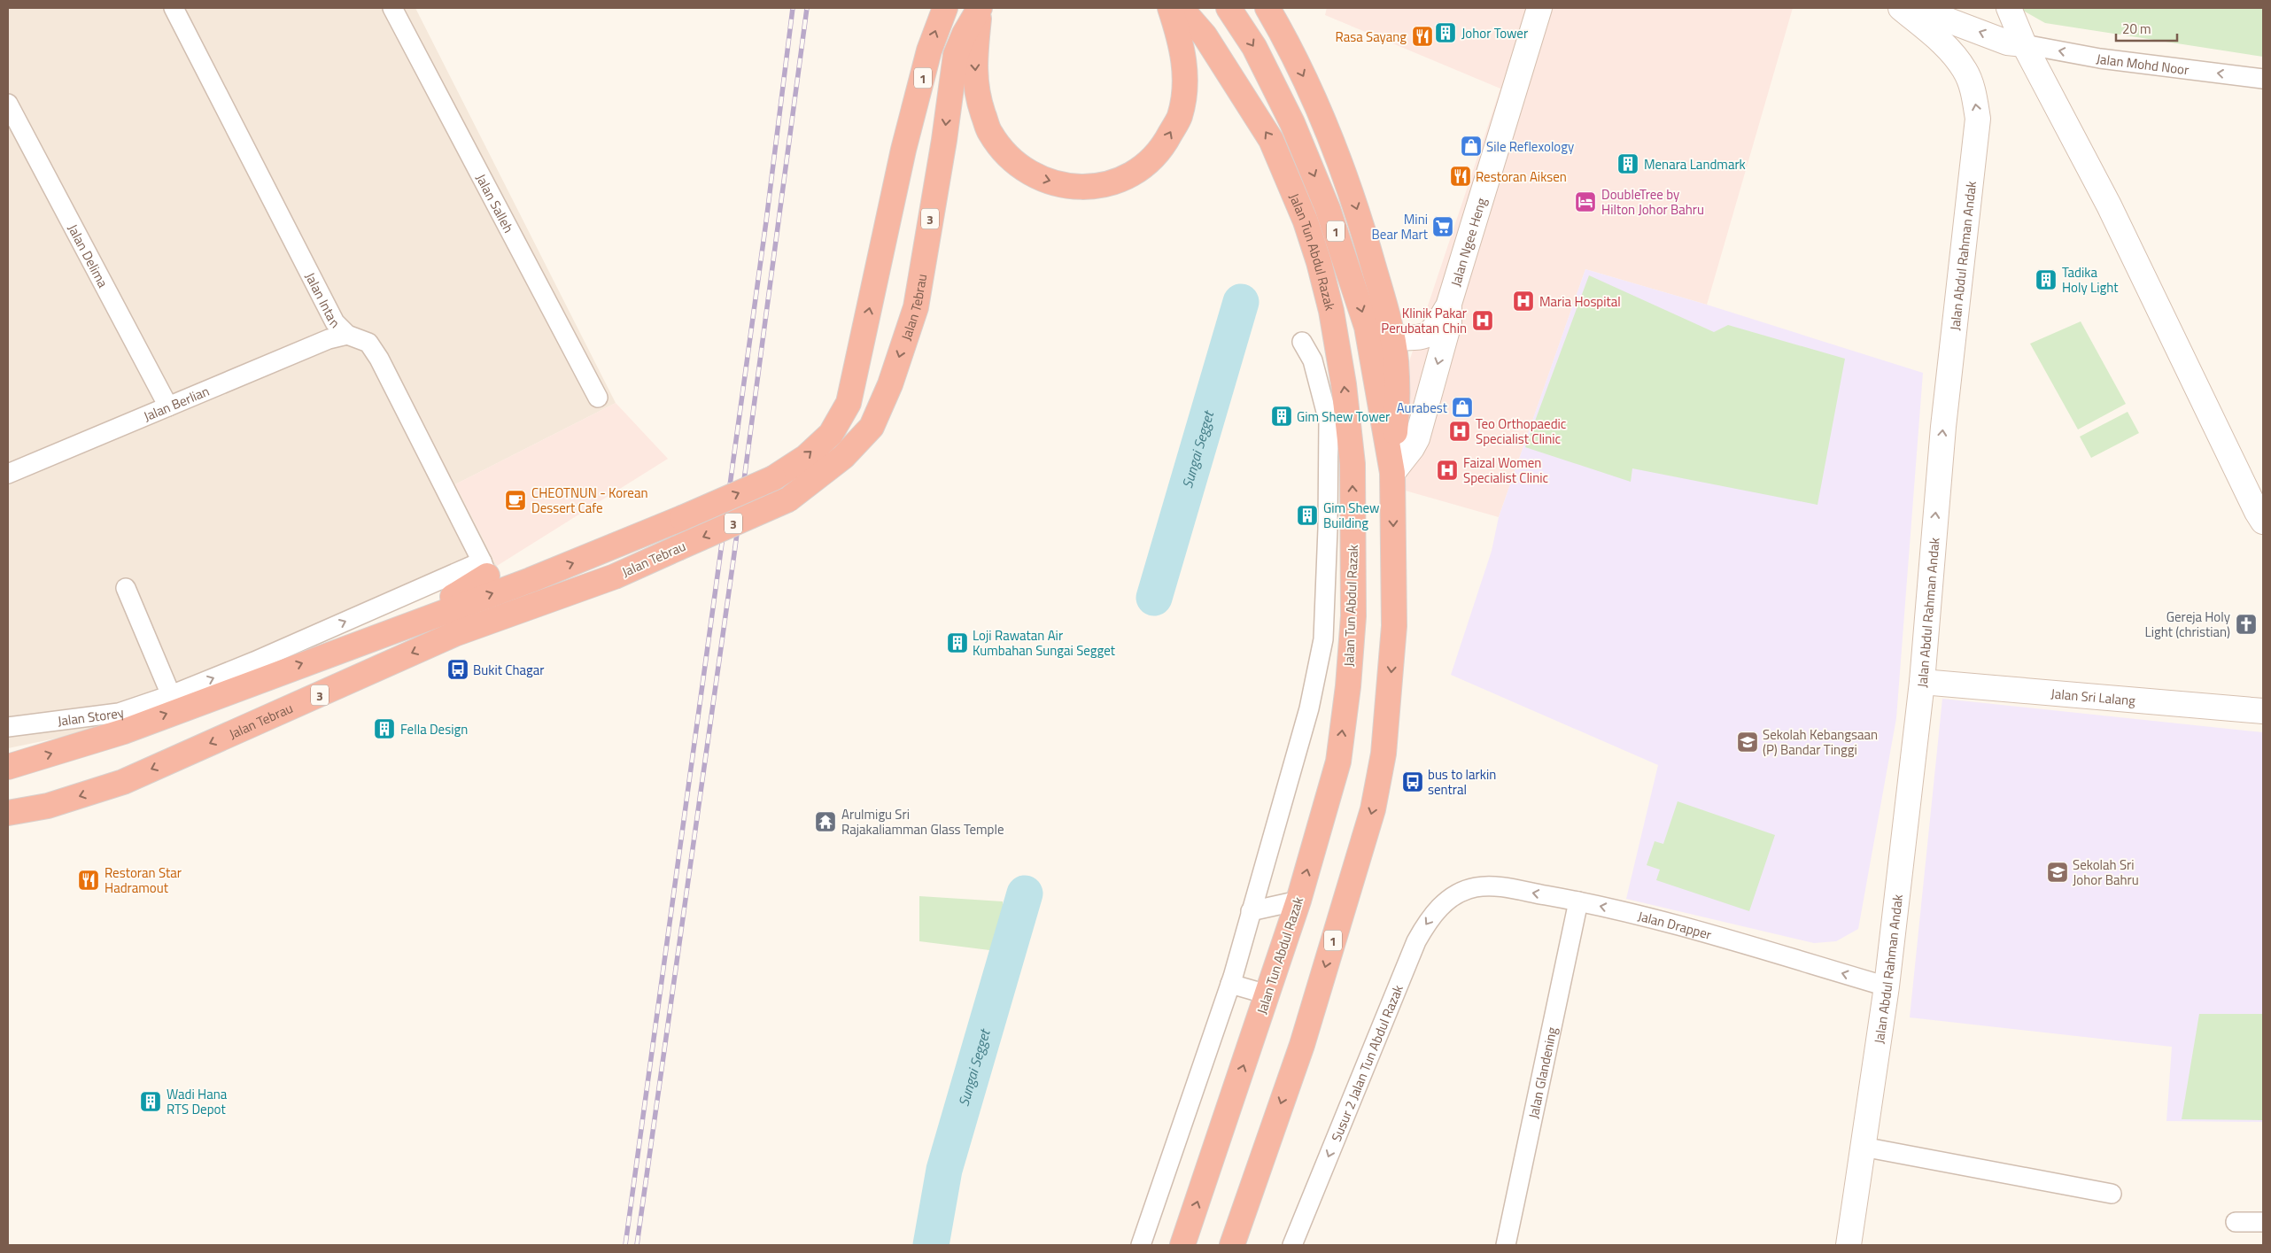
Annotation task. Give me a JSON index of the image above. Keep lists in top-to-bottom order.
{
  "streets": {
    "highway": [
      "1",
      "3",
      "Jalan Tun Abdul Razak",
      "Jalan Tebrau"
    ],
    "street": [
      "Jalan Mohd Noor",
      "Jalan Salleh",
      "Jalan Ngee Heng",
      "Jalan Delima",
      "Jalan Abdul Rahman Andak",
      "Jalan Intan",
      "Jalan Berlian",
      "Jalan Sri Lalang",
      "Jalan Storey",
      "Jalan Drapper",
      "Susur 2 Jalan Tun Abdul Razak",
      "Jalan Glandening"
    ]
  },
  "crossings": [
    ["Jalan Ngee Heng", "Jalan Tun Abdul Razak"],
    ["Jalan Delima", "Jalan Berlian"],
    ["Jalan Abdul Rahman Andak", "Jalan Sri Lalang"],
    ["Jalan Abdul Rahman Andak", "Jalan Drapper"],
    ["Jalan Intan", "Jalan Berlian"],
    ["Jalan Drapper", "Susur 2 Jalan Tun Abdul Razak"],
    ["Jalan Drapper", "Jalan Glandening"]
  ],
  "one_way": ["Jalan Mohd Noor", "Jalan Drapper"],
  "water": ["Sungai Segget"],
  "places": {
    "building": [
      "Johor Tower",
      "Menara Landmark",
      "Tadika Holy Light",
      "Gim Shew Tower",
      "Gim Shew Building",
      "Loji Rawatan Air Kumbahan Sungai Segget",
      "Fella Design",
      "Wadi Hana RTS Depot"
    ],
    "restaurant": ["Rasa Sayang", "Restoran Aiksen", "Restoran Star Hadramout"],
    "shop": ["Sile Reflexology", "Aurabest"],
    "hotel": ["DoubleTree by Hilton Johor Bahru"],
    "supermarket": ["Mini Bear Mart"],
    "hospital": [
      "Maria Hospital",
      "Klinik Pakar Perubatan Chin",
      "Teo Orthopaedic Specialist Clinic",
      "Faizal Women Specialist Clinic"
    ],
    "cafe": ["CHEOTNUN - Korean Dessert Cafe"],
    "church": ["Gereja Holy Light (christian)"],
    "bus stop": ["Bukit Chagar", "bus to larkin sentral"],
    "school or university": ["Sekolah Kebangsaan (P) Bandar Tinggi", "Sekolah Sri Johor Bahru"],
    "temple": ["Arulmigu Sri Rajakaliamman Glass Temple"]
  },
  "scale_bar": "20 m"
}
